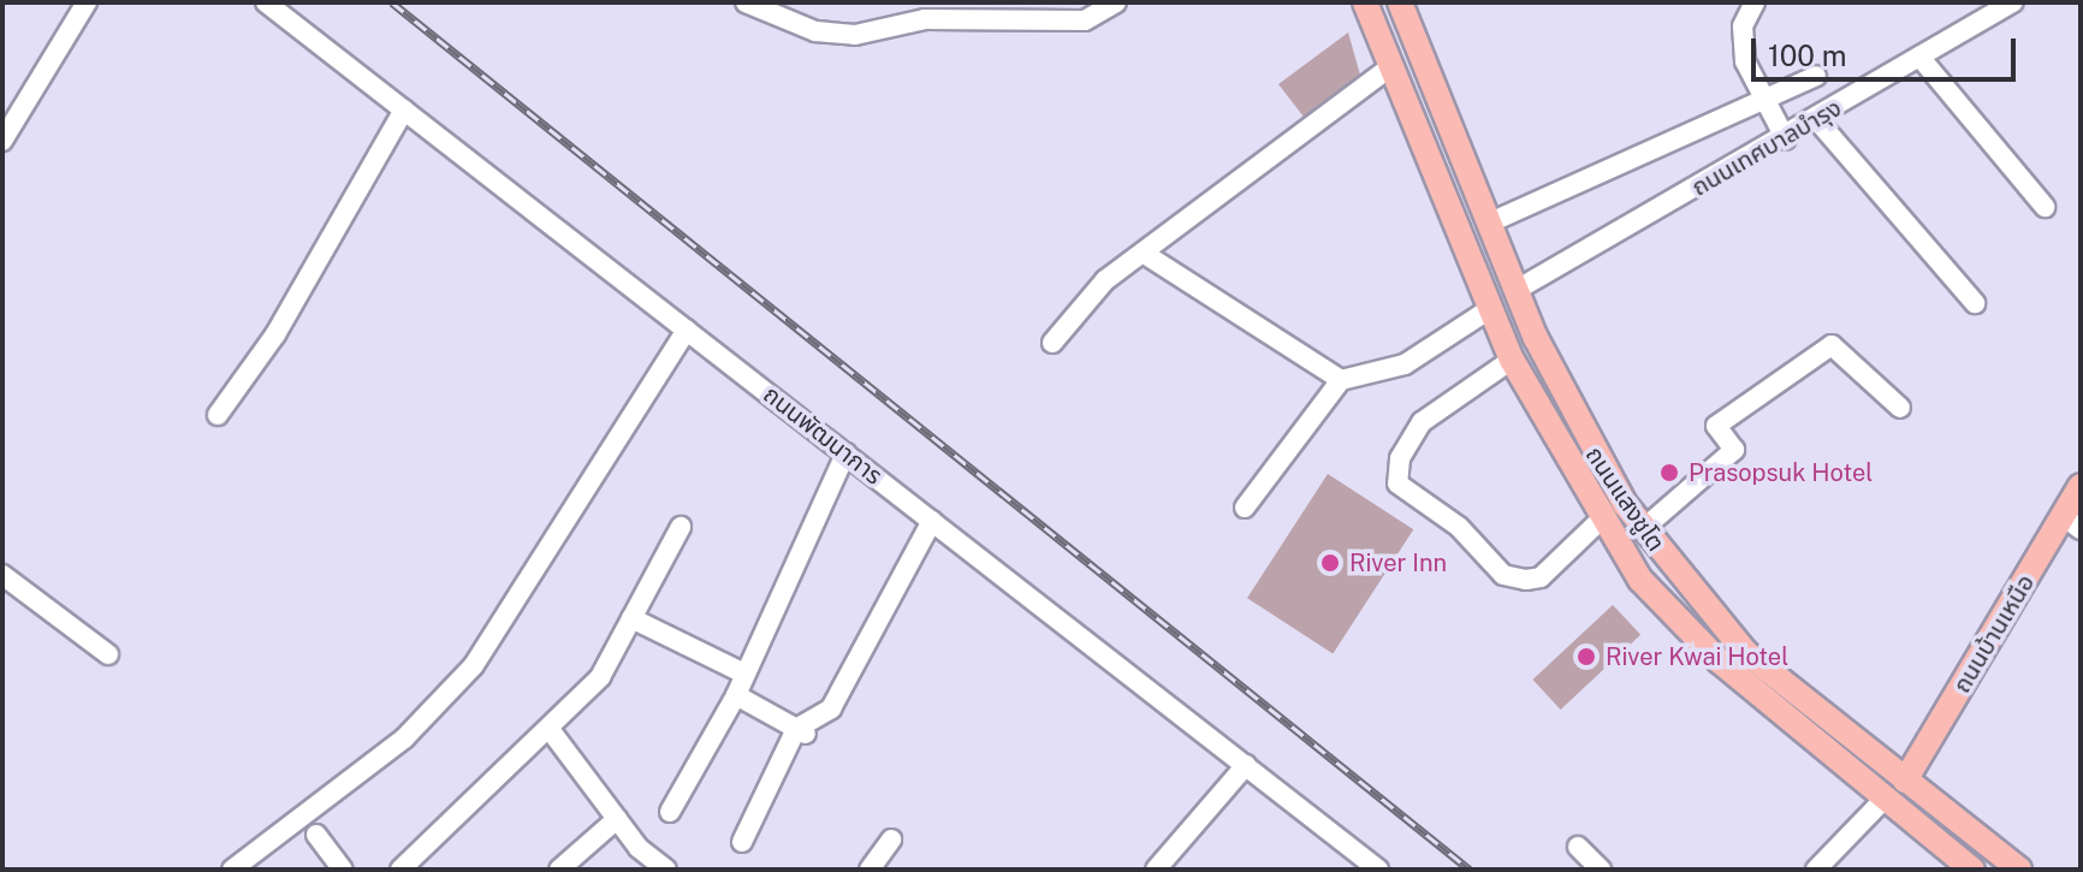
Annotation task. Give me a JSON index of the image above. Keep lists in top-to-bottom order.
{
  "streets": {
    "main road": ["ถนนแสงชูโต", "ถนนบ้านเหนือ"],
    "street": ["ถนนเทศบาลบำรุง", "ถนนพัฒนาการ"]
  },
  "crossings": [
    ["ถนนเทศบาลบำรุง", "ถนนแสงชูโต"],
    ["ถนนแสงชูโต", "ถนนบ้านเหนือ"]
  ],
  "places": ["Prasopsuk Hotel", "River Inn", "River Kwai Hotel"],
  "scale_bar": "100 m"
}
